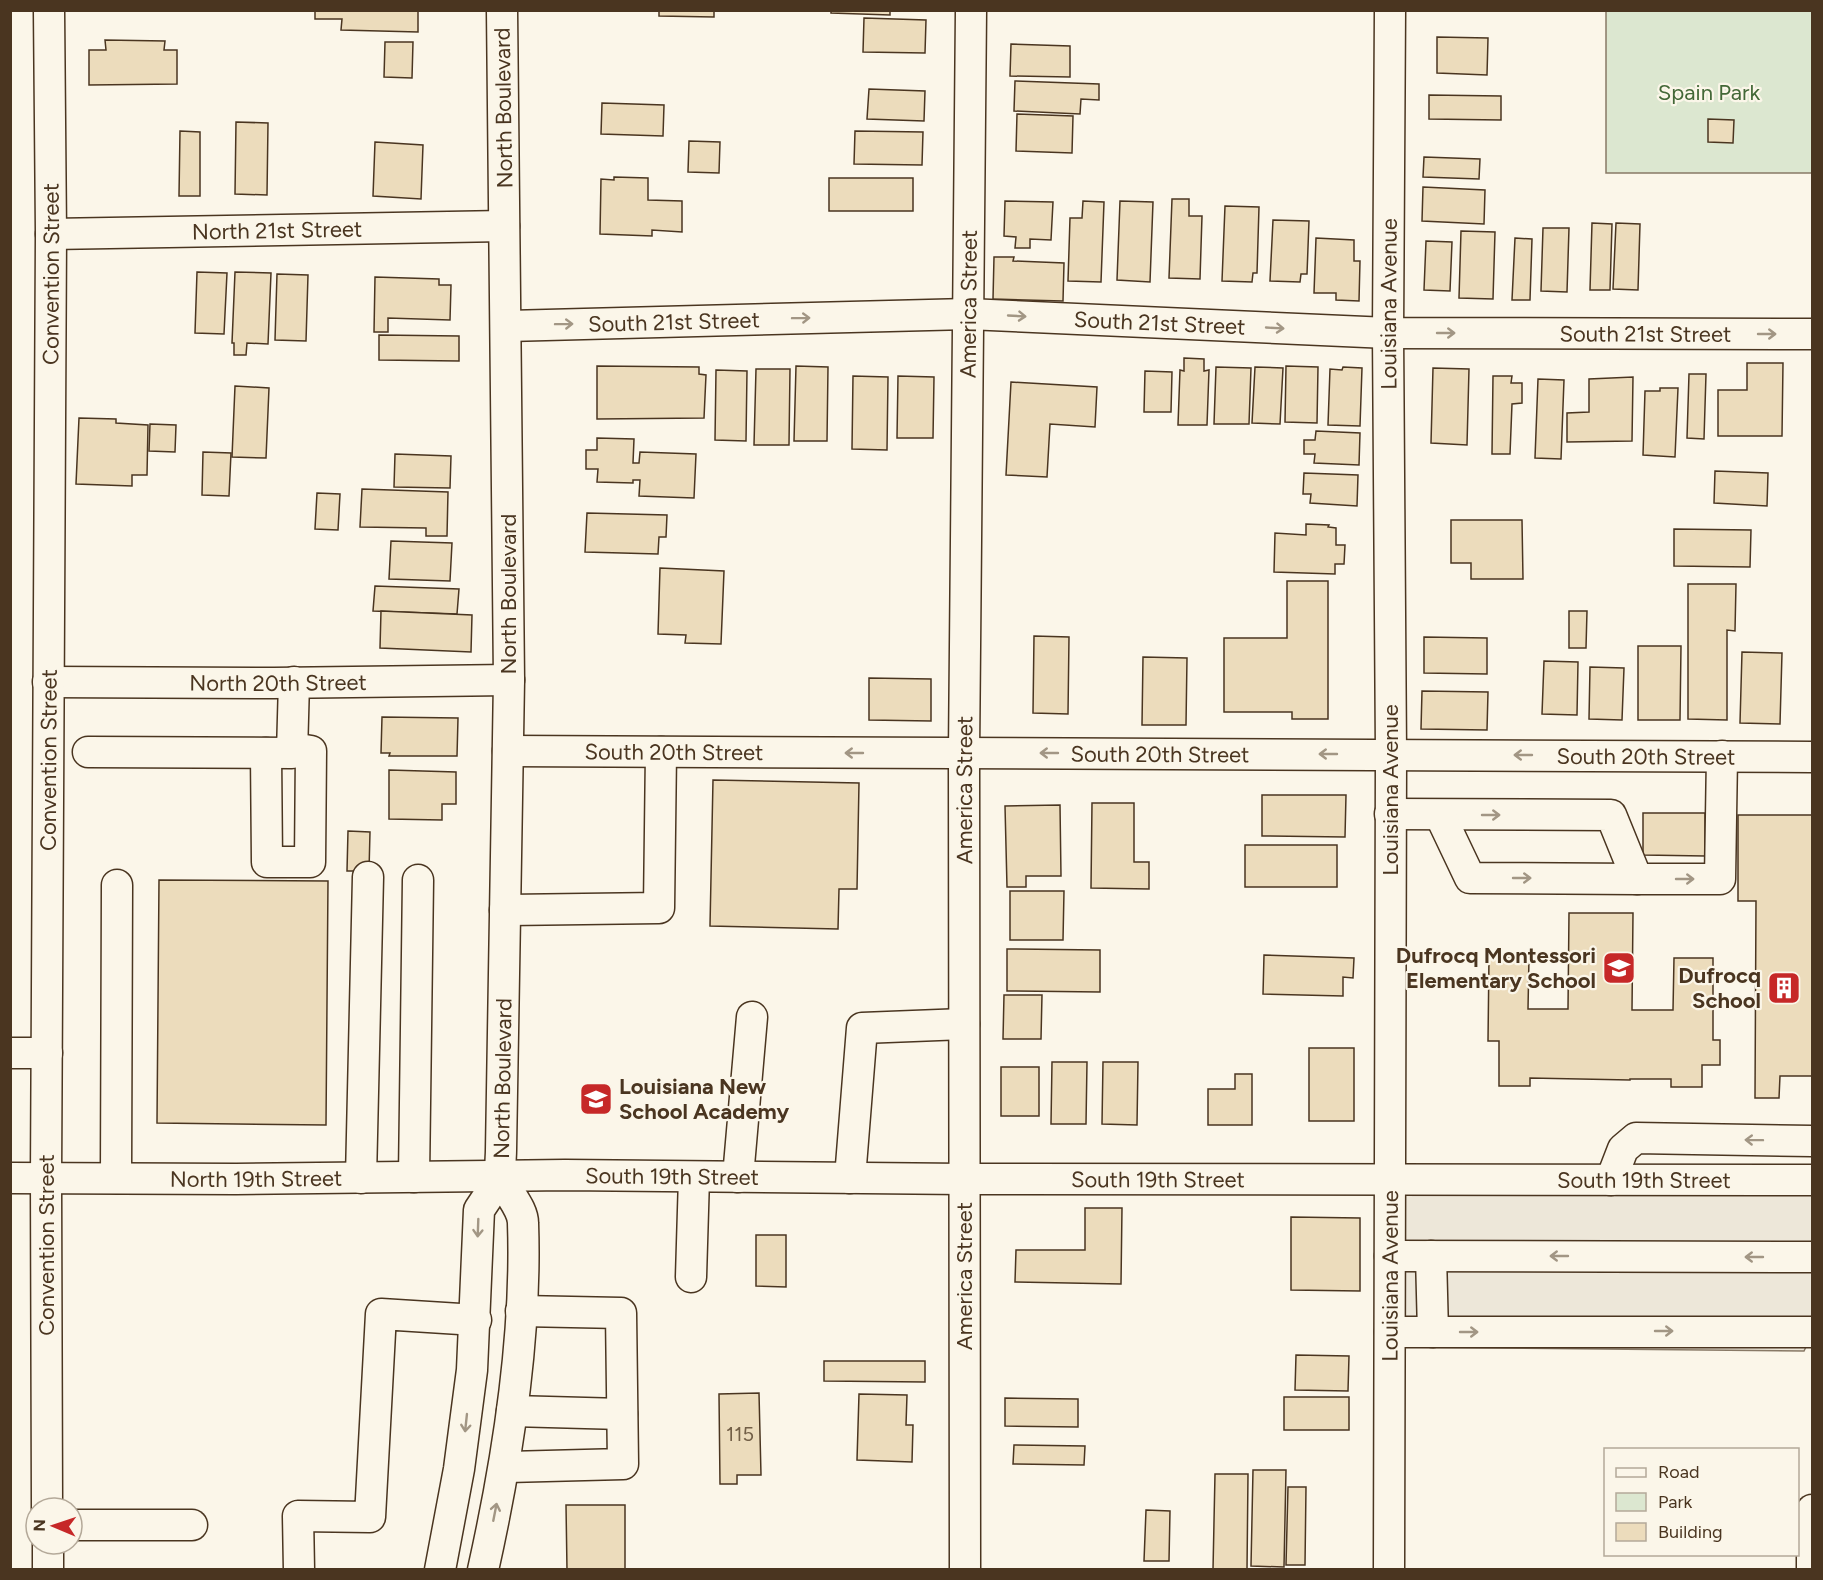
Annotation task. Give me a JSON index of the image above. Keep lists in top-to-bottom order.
{
  "streets": {
    "street": [
      "North Boulevard",
      "North 21st Street",
      "Convention Street",
      "America Street",
      "Louisiana Avenue",
      "South 21st Street",
      "North 20th Street",
      "South 20th Street",
      "South 19th Street",
      "North 19th Street"
    ]
  },
  "crossings": [
    ["North Boulevard", "North 21st Street"],
    ["North Boulevard", "South 21st Street"],
    ["North Boulevard", "North 20th Street"],
    ["North Boulevard", "South 20th Street"],
    ["North Boulevard", "South 19th Street"],
    ["North Boulevard", "North 19th Street"],
    ["North 21st Street", "Convention Street"],
    ["Convention Street", "North 20th Street"],
    ["Convention Street", "North 19th Street"],
    ["America Street", "South 21st Street"],
    ["America Street", "South 20th Street"],
    ["America Street", "South 19th Street"],
    ["Louisiana Avenue", "South 21st Street"],
    ["Louisiana Avenue", "South 20th Street"],
    ["Louisiana Avenue", "South 19th Street"],
    ["South 19th Street", "North 19th Street"]
  ],
  "one_way": ["South 21st Street", "South 20th Street"],
  "parks": ["Spain Park"],
  "places": {
    "school or university": ["Dufrocq Montessori Elementary School", "Louisiana New School Academy"],
    "building": ["Dufrocq School"]
  },
  "house_numbers": ["115"],
  "legend": ["Road", "Park", "Building"],
  "north": "left"
}
